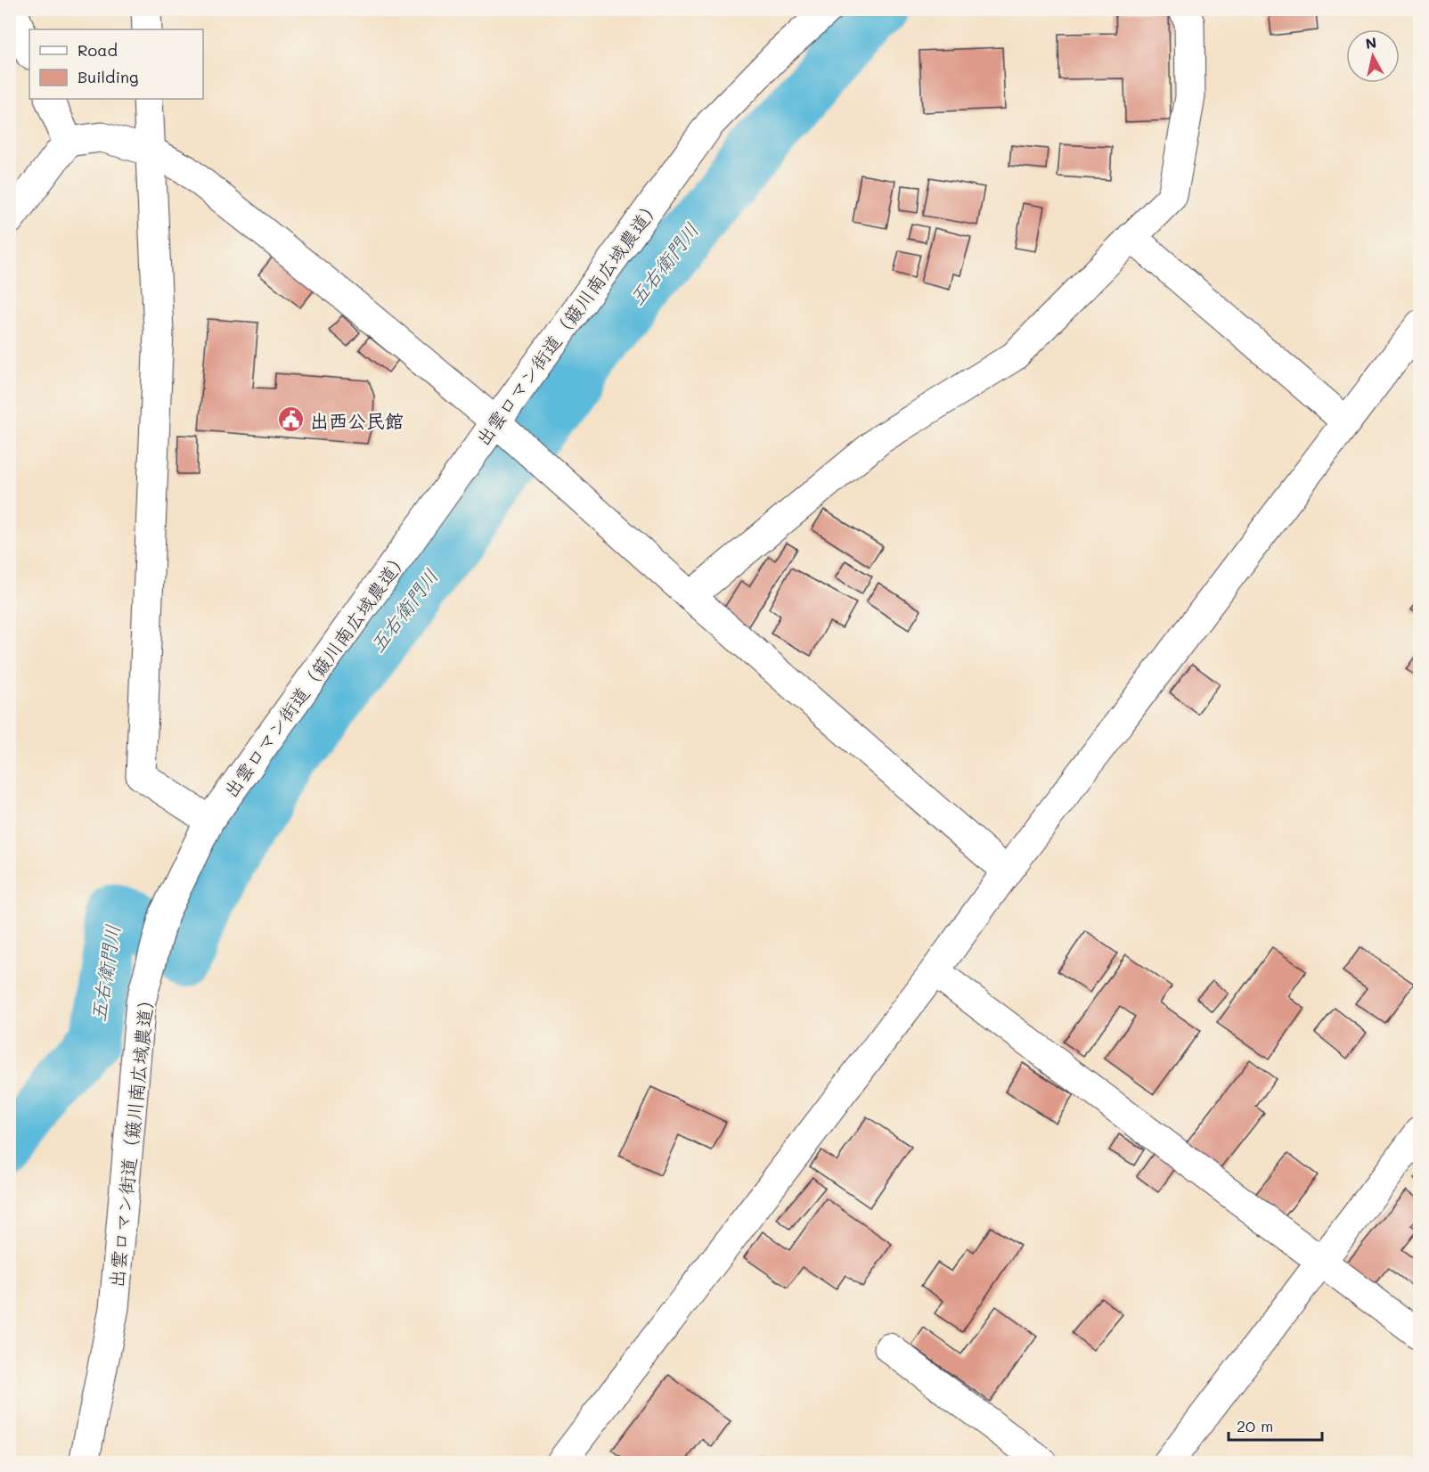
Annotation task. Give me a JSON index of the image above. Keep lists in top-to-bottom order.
{
  "streets": {
    "street": ["出雲ロマン街道（簸川南広域農道）"]
  },
  "water": ["五右衛門川"],
  "places": {
    "public building": ["出西公民館"]
  },
  "legend": ["Road", "Building"],
  "scale_bar": "20 m",
  "north": "top"
}
